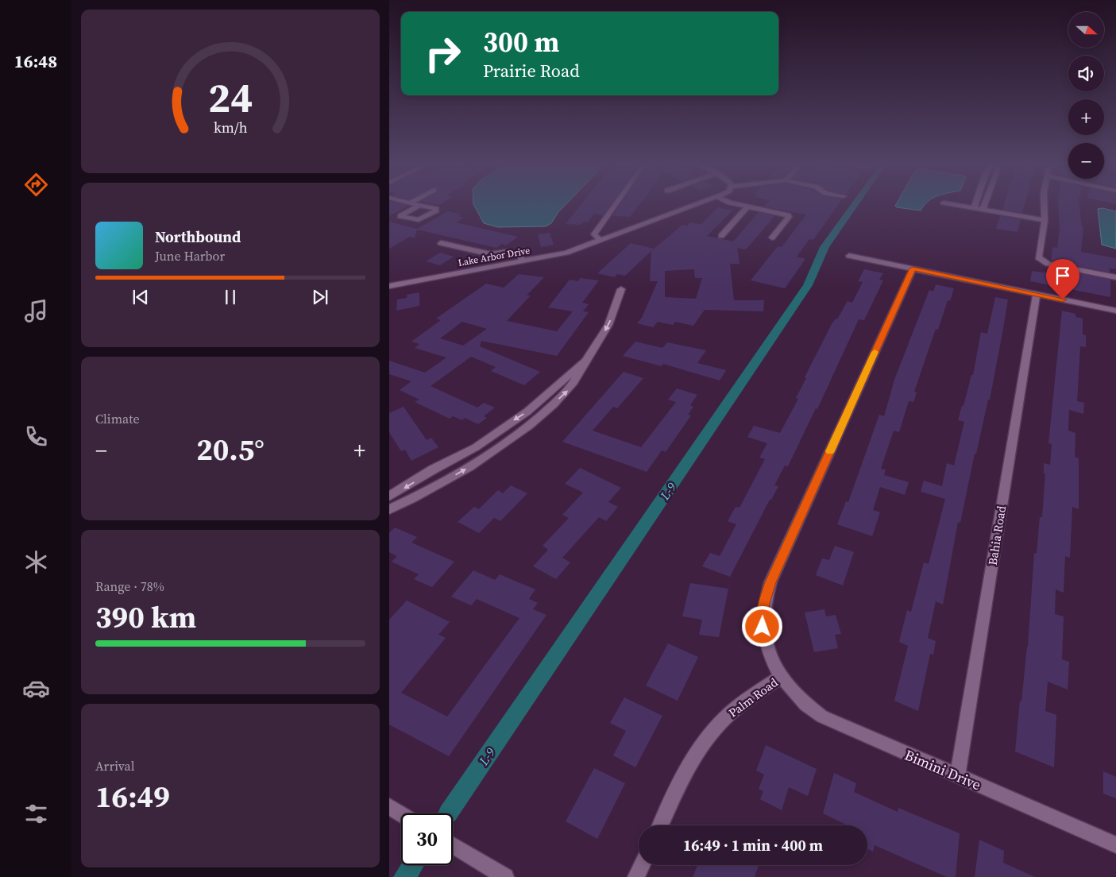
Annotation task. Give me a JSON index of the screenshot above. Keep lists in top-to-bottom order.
{
  "streets": {
    "street": [
      "Lake Arbor Drive",
      "Bahia Road",
      "Palm Road",
      "Bimini Drive"
    ]
  },
  "crossings": [
    ["Bahia Road", "Bimini Drive"],
    ["Palm Road", "Bimini Drive"]
  ],
  "water": ["L-9"],
  "north": "right",
  "page": {
    "tabs": "16:48",
    "map_buttons": ["+", "−"],
    "turn": ["300 m", "Prairie Road"],
    "song": ["Northbound", "June Harbor"],
    "tile": [
      "Climate",
      ["Range · 78%", "390 km"],
      ["Arrival", "16:49"]
    ],
    "heat": ["−", "20.5°", "+"],
    "limit": "30",
    "trip": "16:49 · 1 min · 400 m",
    "gauge": ["24", "km/h"]
  }
}
